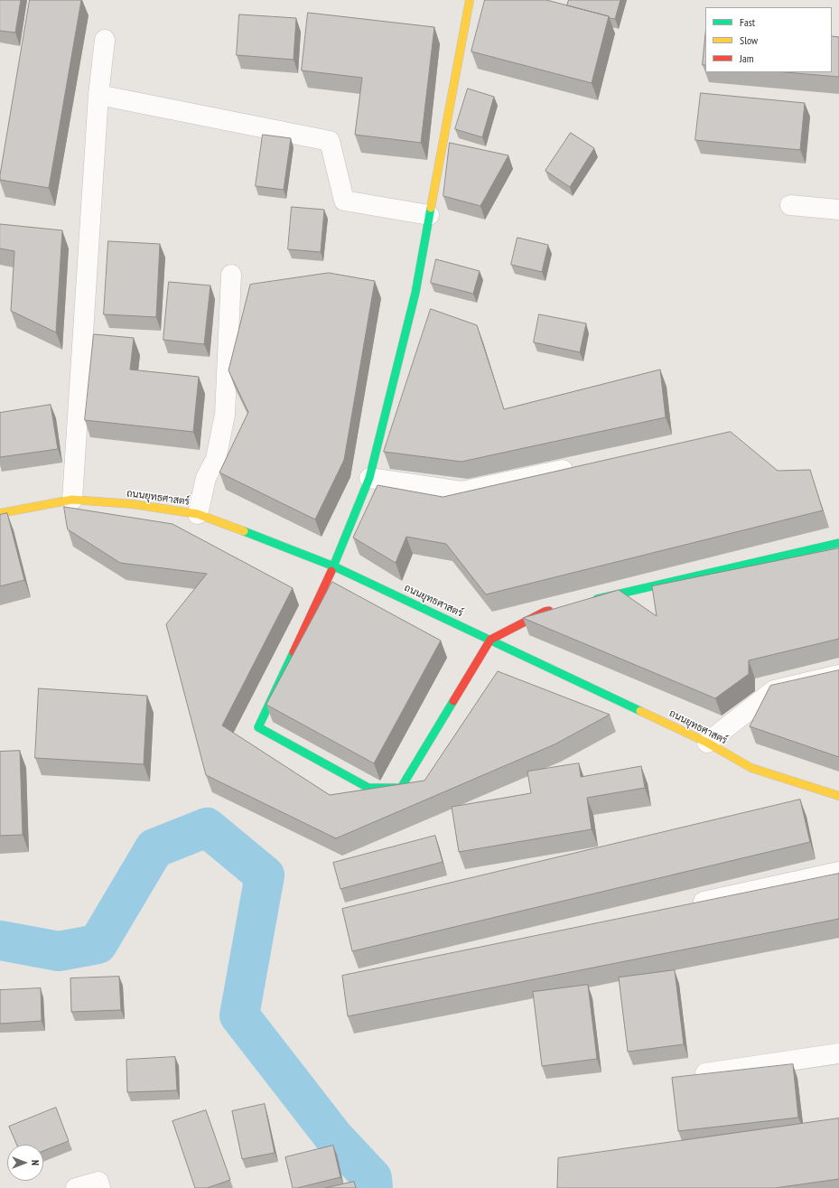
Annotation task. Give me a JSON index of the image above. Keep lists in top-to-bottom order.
{
  "streets": {
    "street": ["ถนนยุทธศาสตร์"]
  },
  "legend": ["Fast", "Slow", "Jam"],
  "north": "right"
}
